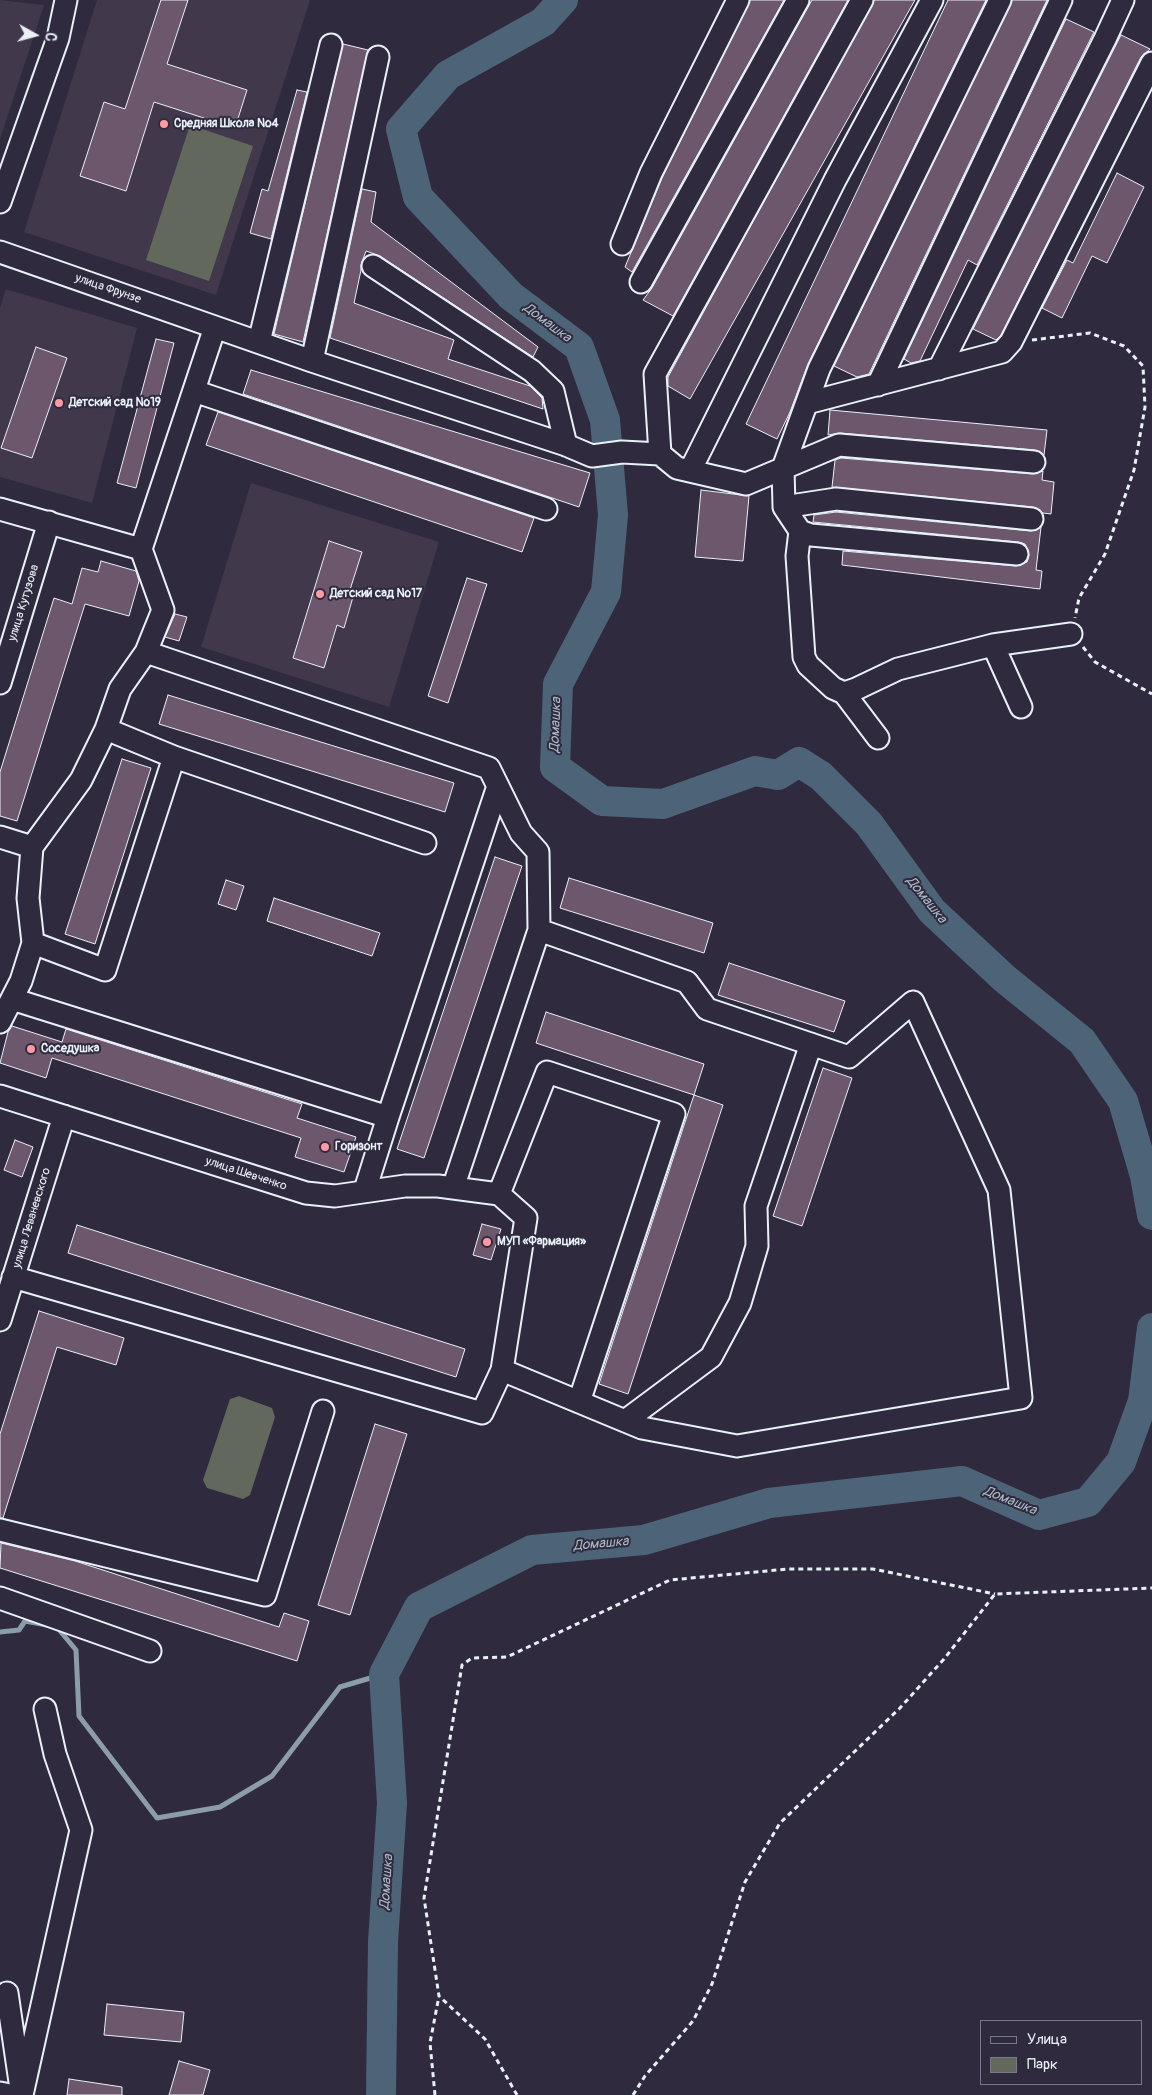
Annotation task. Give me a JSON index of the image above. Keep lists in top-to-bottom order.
{
  "streets": {
    "street": [
      "улица Фрунзе",
      "улица Кутузова",
      "улица Шевченко",
      "улица Леваневского"
    ]
  },
  "crossings": [
    ["улица Шевченко", "улица Леваневского"]
  ],
  "water": ["Домашка"],
  "places": [
    "Средняя Школа №4",
    "Детский сад №19",
    "Детский сад №17",
    "Соседушка",
    "Горизонт",
    "МУП «Фармация»"
  ],
  "legend": ["Улица", "Парк"],
  "north": "right"
}
